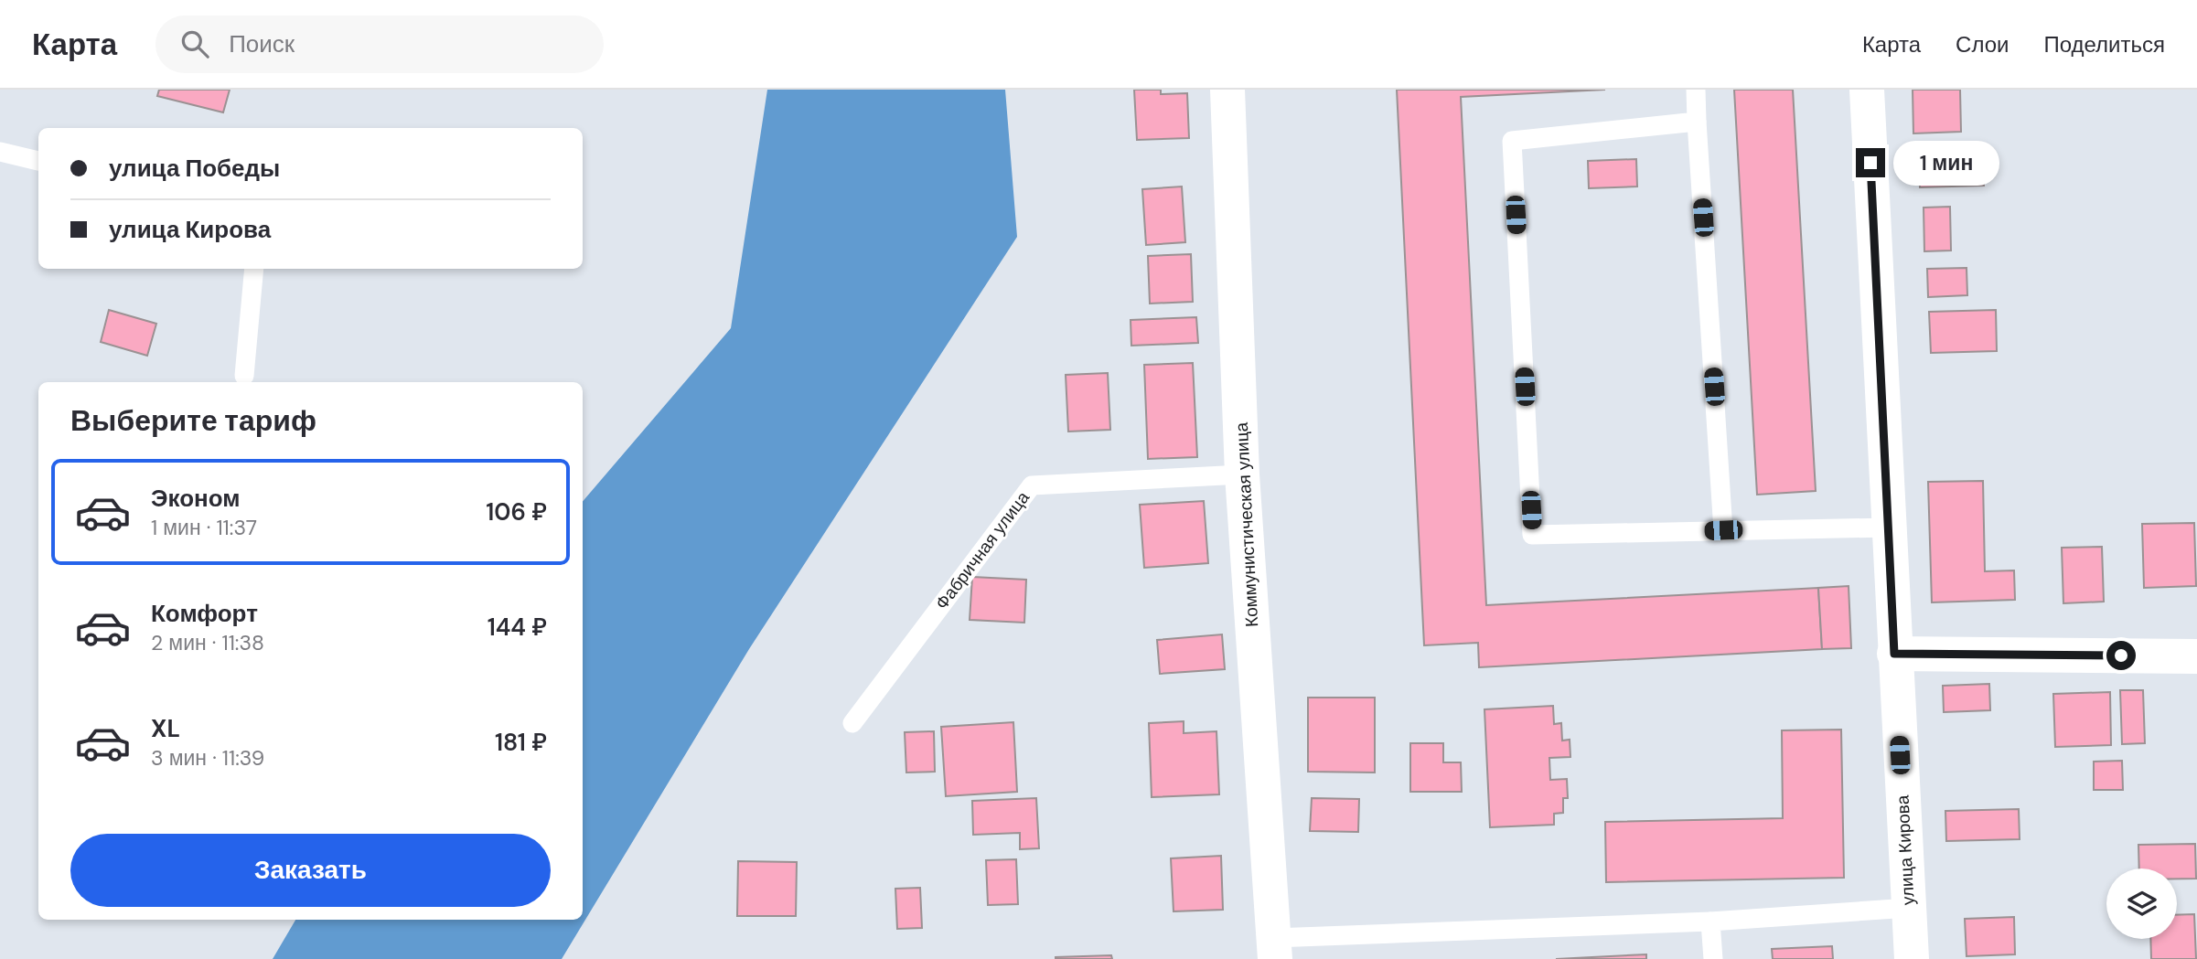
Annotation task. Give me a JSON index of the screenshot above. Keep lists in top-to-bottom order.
{
  "streets": {
    "street": ["Коммунистическая улица", "улица Кирова"],
    "lane": ["Фабричная улица"]
  },
  "crossings": [
    ["Коммунистическая улица", "Фабричная улица"]
  ],
  "page": {
    "header": "Карта",
    "search": "Поиск",
    "nav": ["Карта", "Слои", "Поделиться"],
    "banner": ["улица Победы", "улица Кирова"],
    "bubble": "1 мин",
    "heading": "Выберите тариф",
    "list": [
      {
        "name": "Эконом",
        "note": "1 мин · 11:37",
        "value": "106 ₽"
      },
      {
        "name": "Комфорт",
        "note": "2 мин · 11:38",
        "value": "144 ₽"
      },
      {
        "name": "XL",
        "note": "3 мин · 11:39",
        "value": "181 ₽"
      }
    ],
    "buttons": "Заказать"
  }
}
